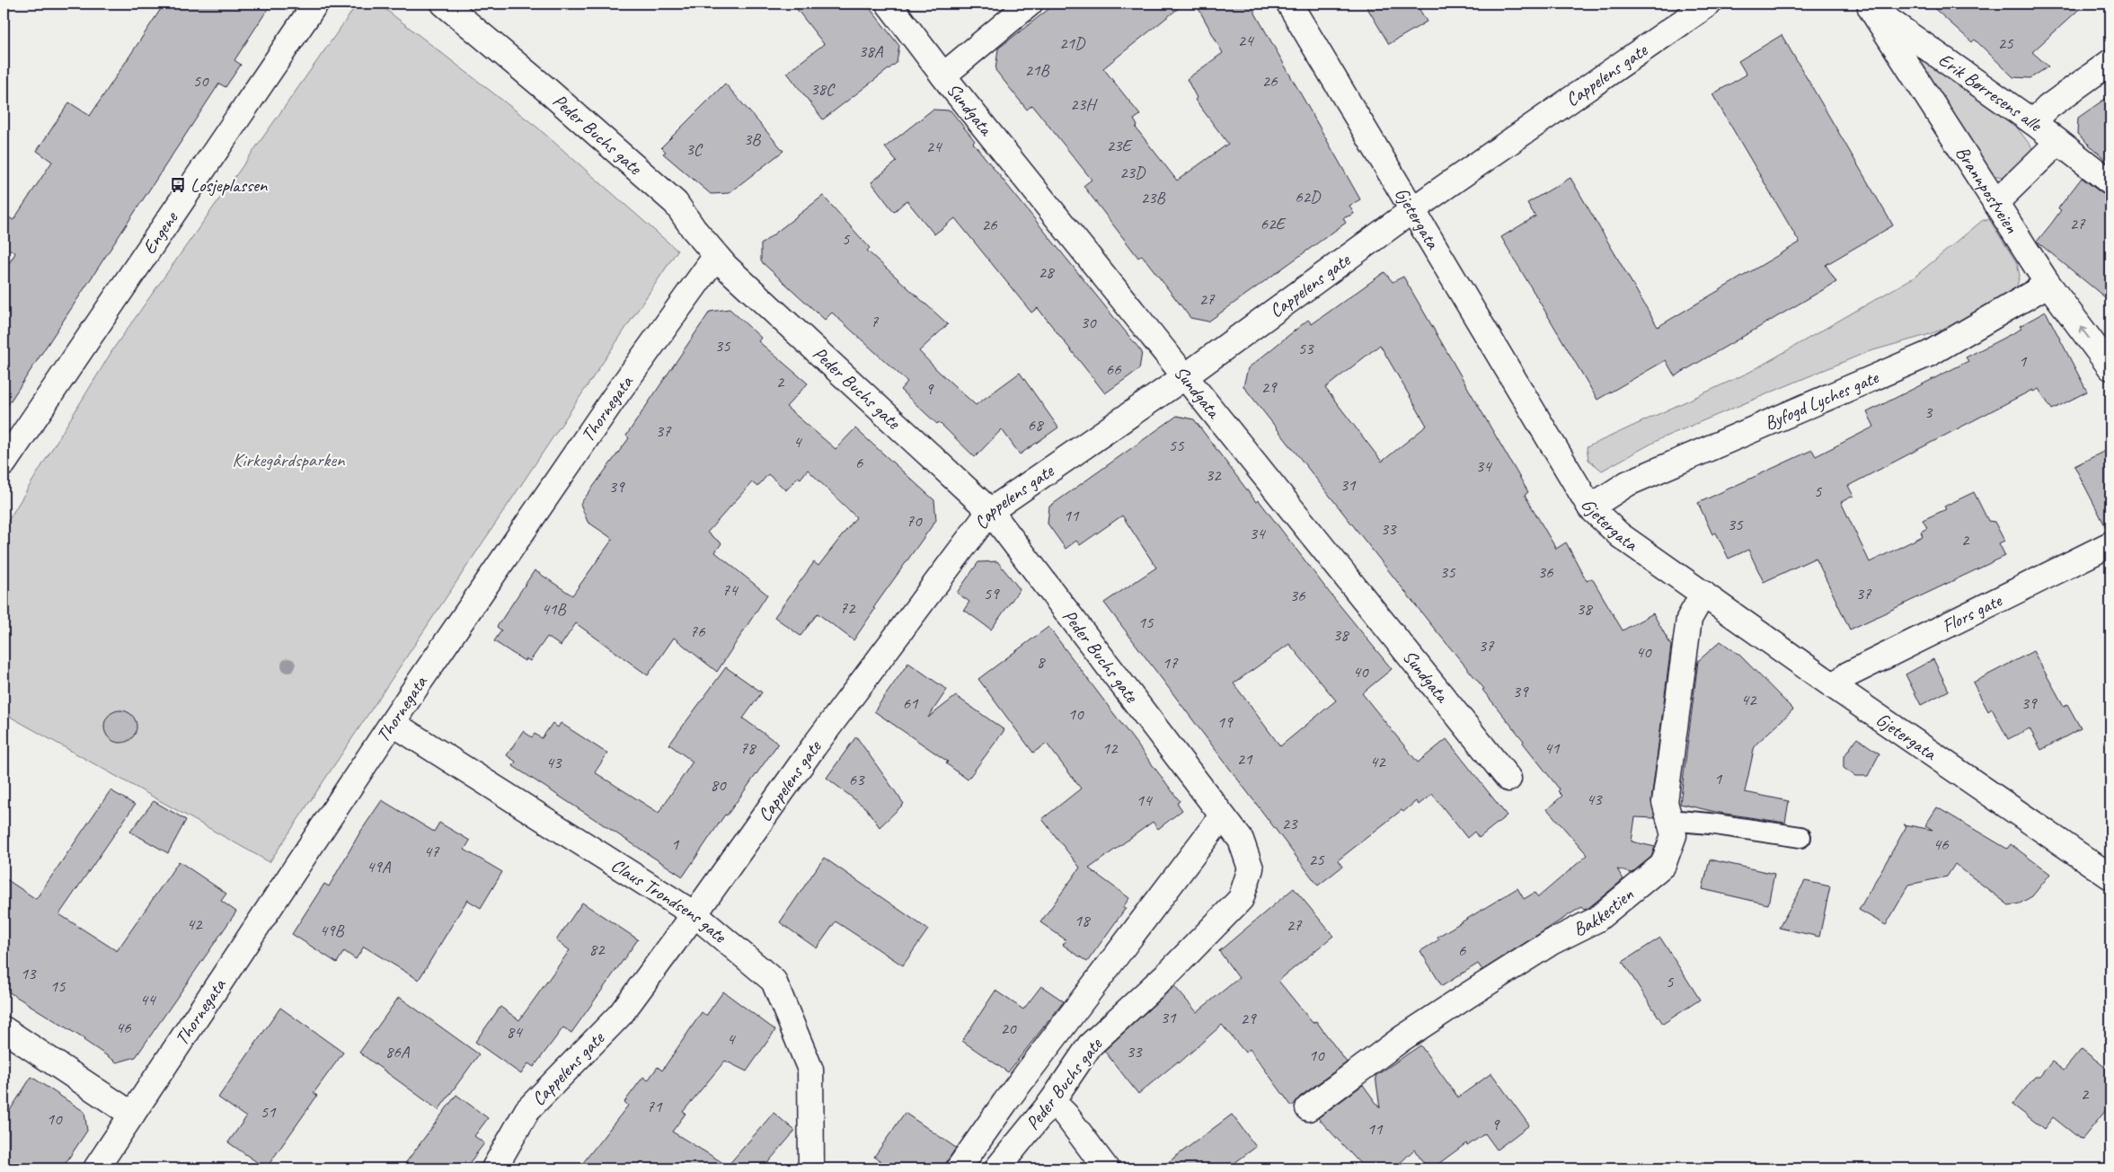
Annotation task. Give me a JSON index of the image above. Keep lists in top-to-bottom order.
{
  "streets": {
    "street": [
      "Cappelens gate",
      "Erik Børresens alle",
      "Sundgata",
      "Peder Buchs gate",
      "Brannpostveien",
      "Gjetergata",
      "Engene",
      "Byfogd Lyches gate",
      "Thornegata",
      "Flors gate",
      "Claus Trondsens gate",
      "Bakkestien"
    ]
  },
  "crossings": [
    ["Cappelens gate", "Sundgata"],
    ["Cappelens gate", "Peder Buchs gate"],
    ["Cappelens gate", "Gjetergata"],
    ["Cappelens gate", "Claus Trondsens gate"],
    ["Erik Børresens alle", "Brannpostveien"],
    ["Peder Buchs gate", "Thornegata"],
    ["Brannpostveien", "Byfogd Lyches gate"],
    ["Gjetergata", "Byfogd Lyches gate"],
    ["Gjetergata", "Flors gate"],
    ["Gjetergata", "Bakkestien"],
    ["Thornegata", "Claus Trondsens gate"]
  ],
  "parks": ["Kirkegårdsparken"],
  "places": {
    "bus stop": ["Losjeplassen"]
  },
  "house_numbers": [
    "24",
    "21D",
    "25",
    "38A",
    "21B",
    "50",
    "26",
    "38C",
    "23H",
    "3B",
    "23E",
    "24",
    "3C",
    "23D",
    "62D",
    "23B",
    "62E",
    "27",
    "26",
    "5",
    "28",
    "27",
    "7",
    "30",
    "35",
    "53",
    "1",
    "66",
    "2",
    "29",
    "9",
    "3",
    "68",
    "37",
    "4",
    "55",
    "6",
    "34",
    "32",
    "31",
    "39",
    "5",
    "11",
    "70",
    "35",
    "33",
    "34",
    "2",
    "35",
    "36",
    "74",
    "59",
    "37",
    "36",
    "72",
    "41B",
    "38",
    "15",
    "76",
    "38",
    "37",
    "40",
    "8",
    "17",
    "40",
    "39",
    "42",
    "61",
    "39",
    "10",
    "19",
    "78",
    "12",
    "41",
    "21",
    "42",
    "43",
    "1",
    "63",
    "80",
    "43",
    "14",
    "23",
    "1",
    "46",
    "47",
    "25",
    "49A",
    "18",
    "42",
    "27",
    "49B",
    "82",
    "6",
    "13",
    "5",
    "15",
    "44",
    "31",
    "29",
    "46",
    "20",
    "84",
    "4",
    "86A",
    "33",
    "10",
    "2",
    "71",
    "51",
    "10",
    "9",
    "11"
  ]
}
